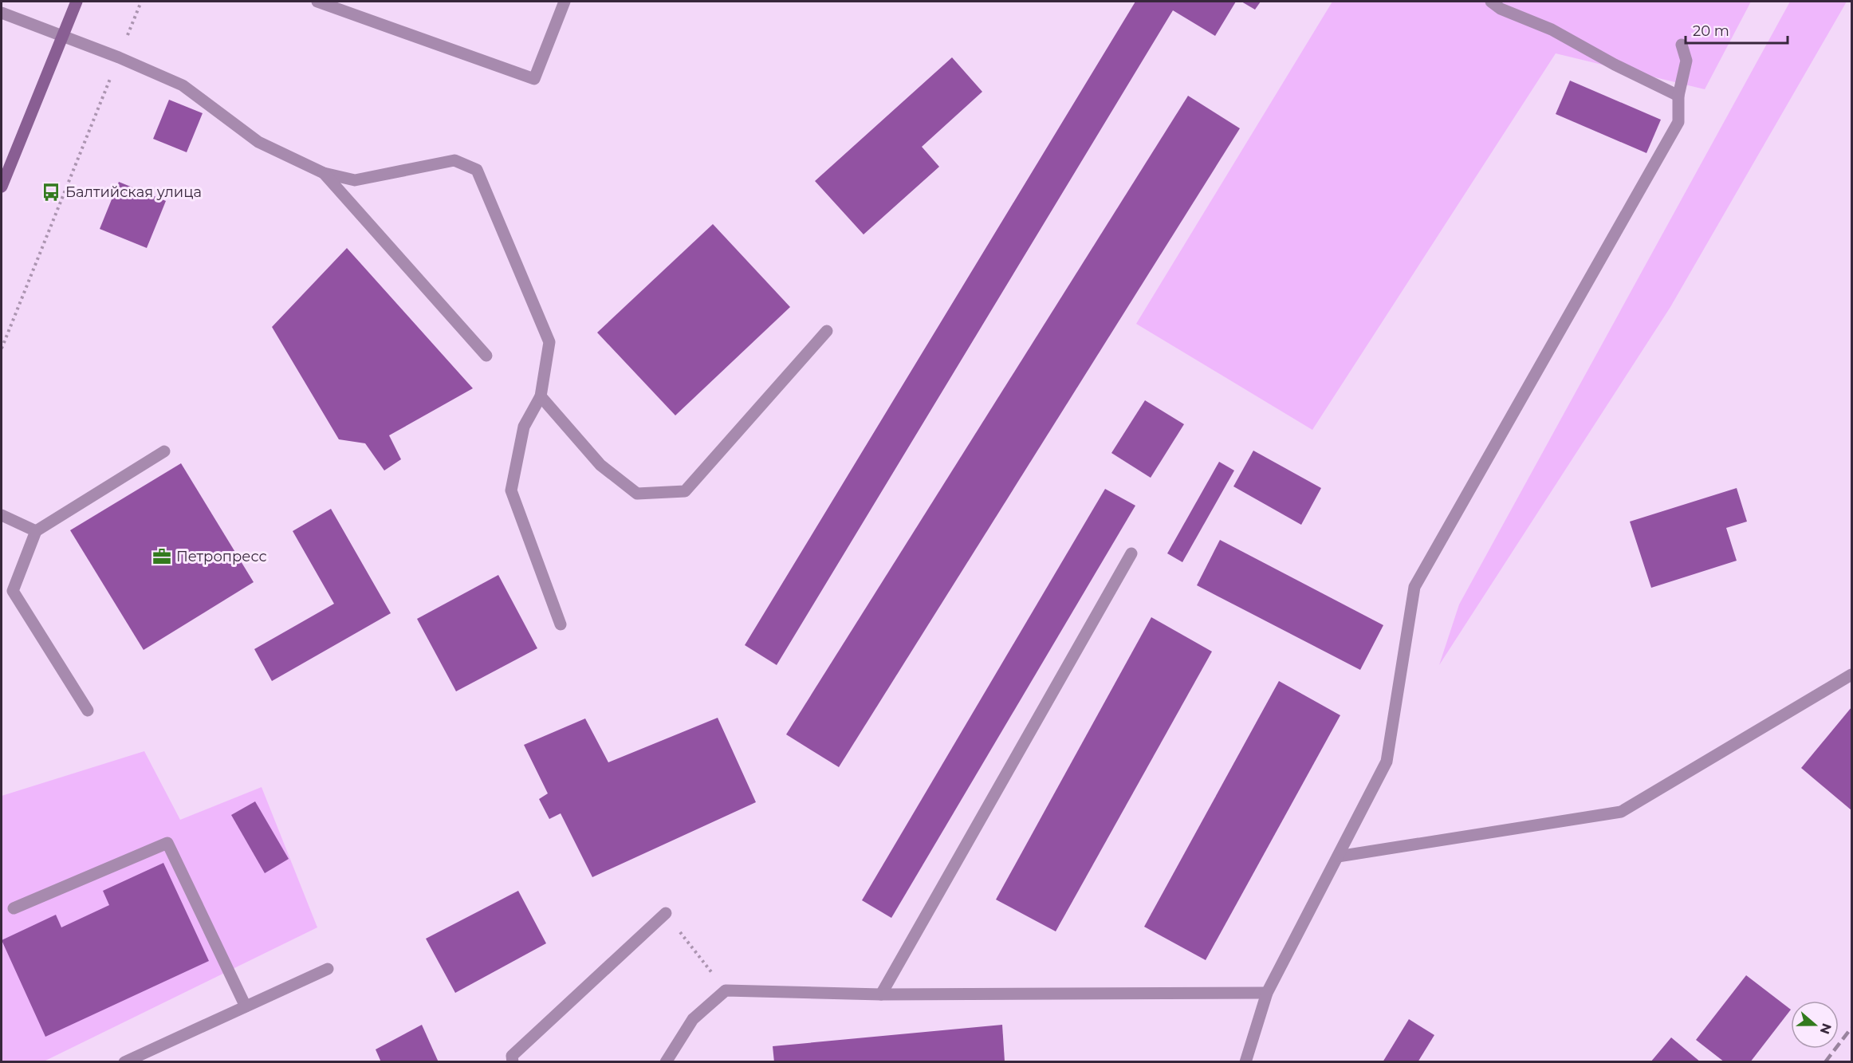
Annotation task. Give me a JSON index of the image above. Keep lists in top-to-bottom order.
{
  "places": {
    "bus stop": ["Балтийская улица"],
    "office": ["Петропресс"]
  },
  "scale_bar": "20 m",
  "north": "right"
}
